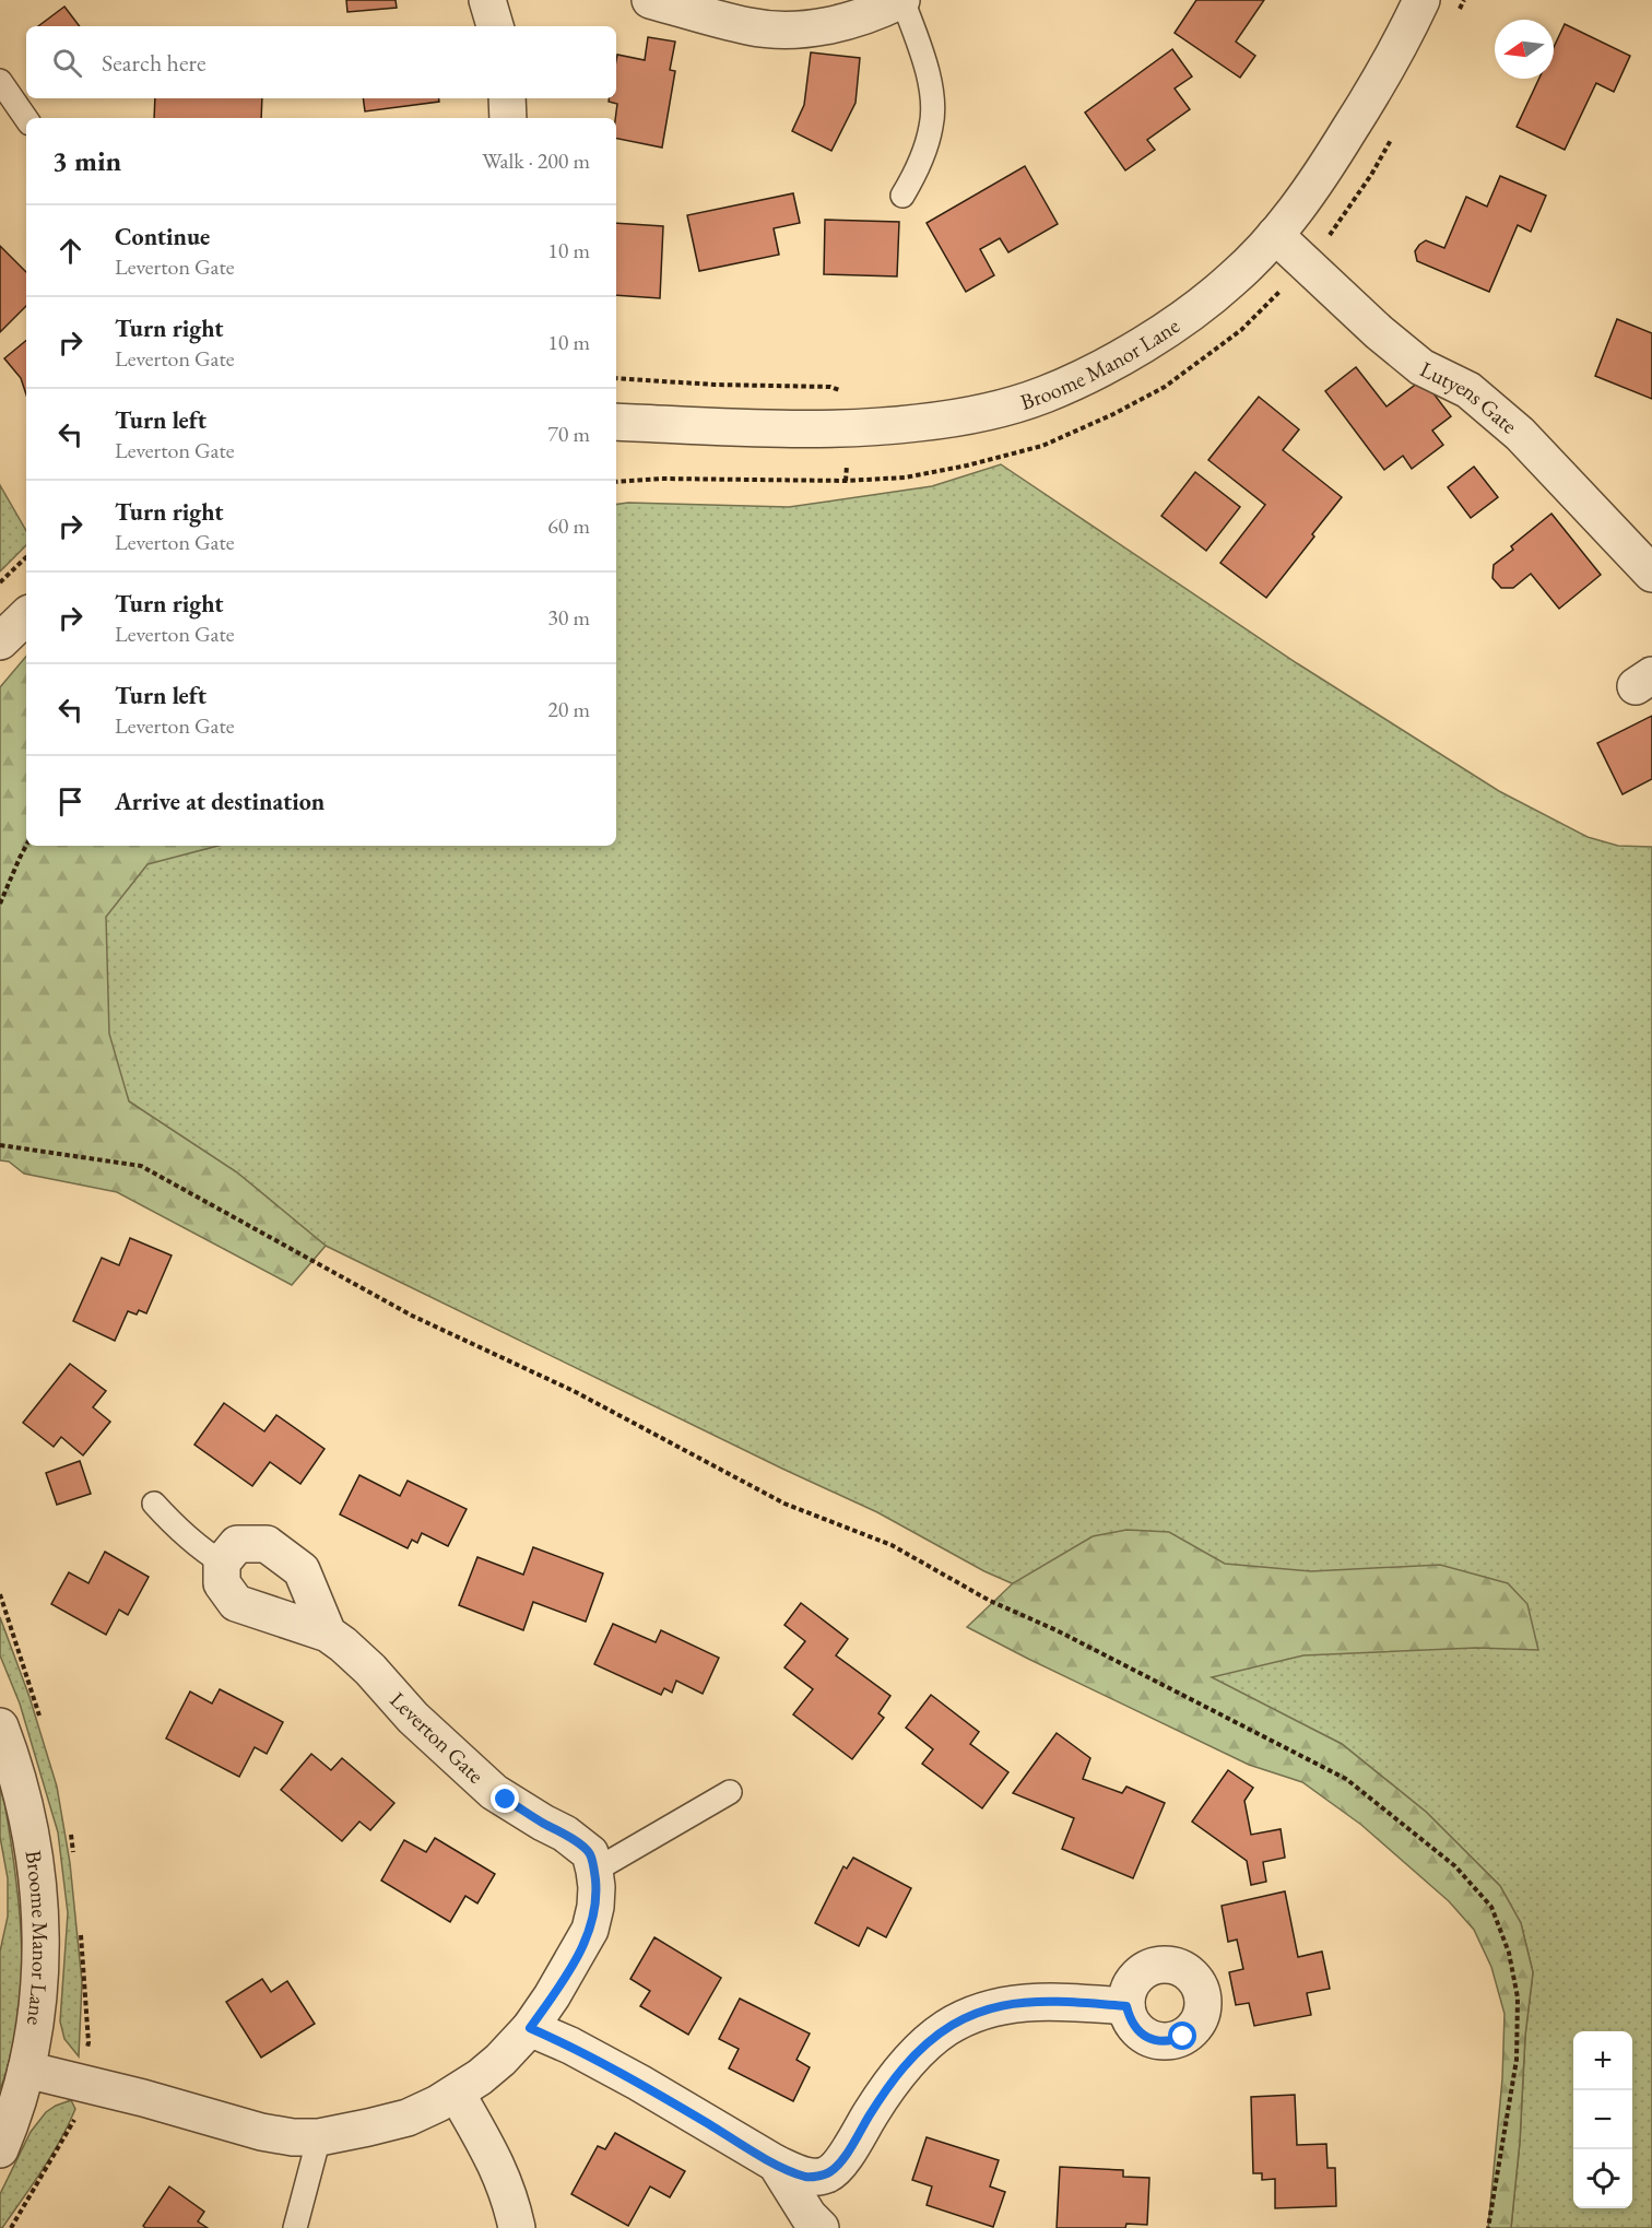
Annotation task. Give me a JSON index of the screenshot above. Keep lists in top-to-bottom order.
{
  "streets": {
    "street": ["Broome Manor Lane", "Lutyens Gate", "Leverton Gate"]
  },
  "crossings": [
    ["Broome Manor Lane", "Lutyens Gate"],
    ["Broome Manor Lane", "Leverton Gate"]
  ],
  "north": "left",
  "page": {
    "search": "Search here",
    "heading": ["3 min", "Walk · 200 m"],
    "list": [
      ["Continue", "Leverton Gate", "10 m"],
      ["Turn right", "Leverton Gate", "10 m"],
      ["Turn left", "Leverton Gate", "70 m"],
      ["Turn right", "Leverton Gate", "60 m"],
      ["Turn right", "Leverton Gate", "30 m"],
      ["Turn left", "Leverton Gate", "20 m"],
      "Arrive at destination"
    ],
    "map_buttons": ["+", "−"]
  }
}
